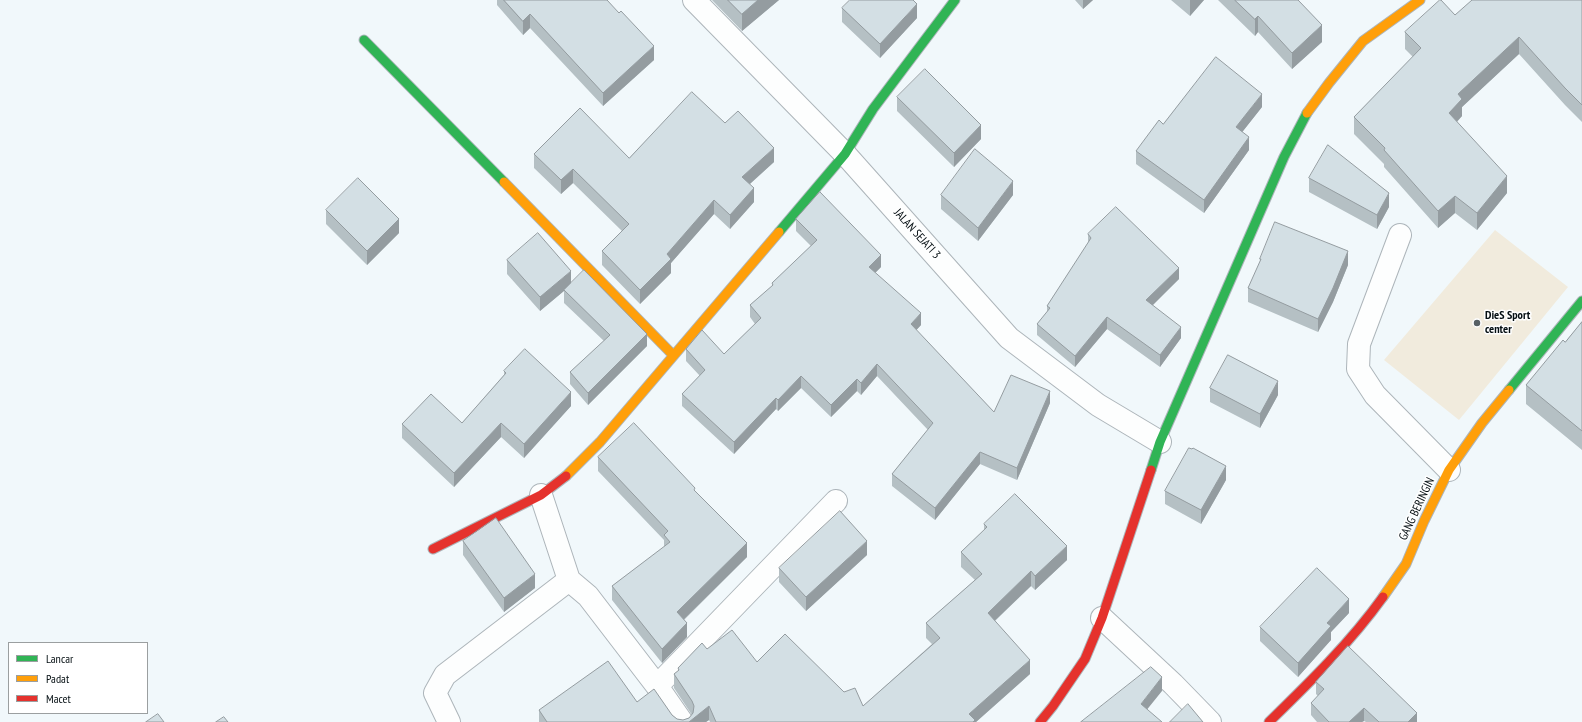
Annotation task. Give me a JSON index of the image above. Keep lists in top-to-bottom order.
{
  "streets": {
    "street": ["JALAN SEJATI 3", "GANG BERINGIN"]
  },
  "places": ["DieS Sport center"],
  "legend": ["Lancar", "Padat", "Macet"]
}
